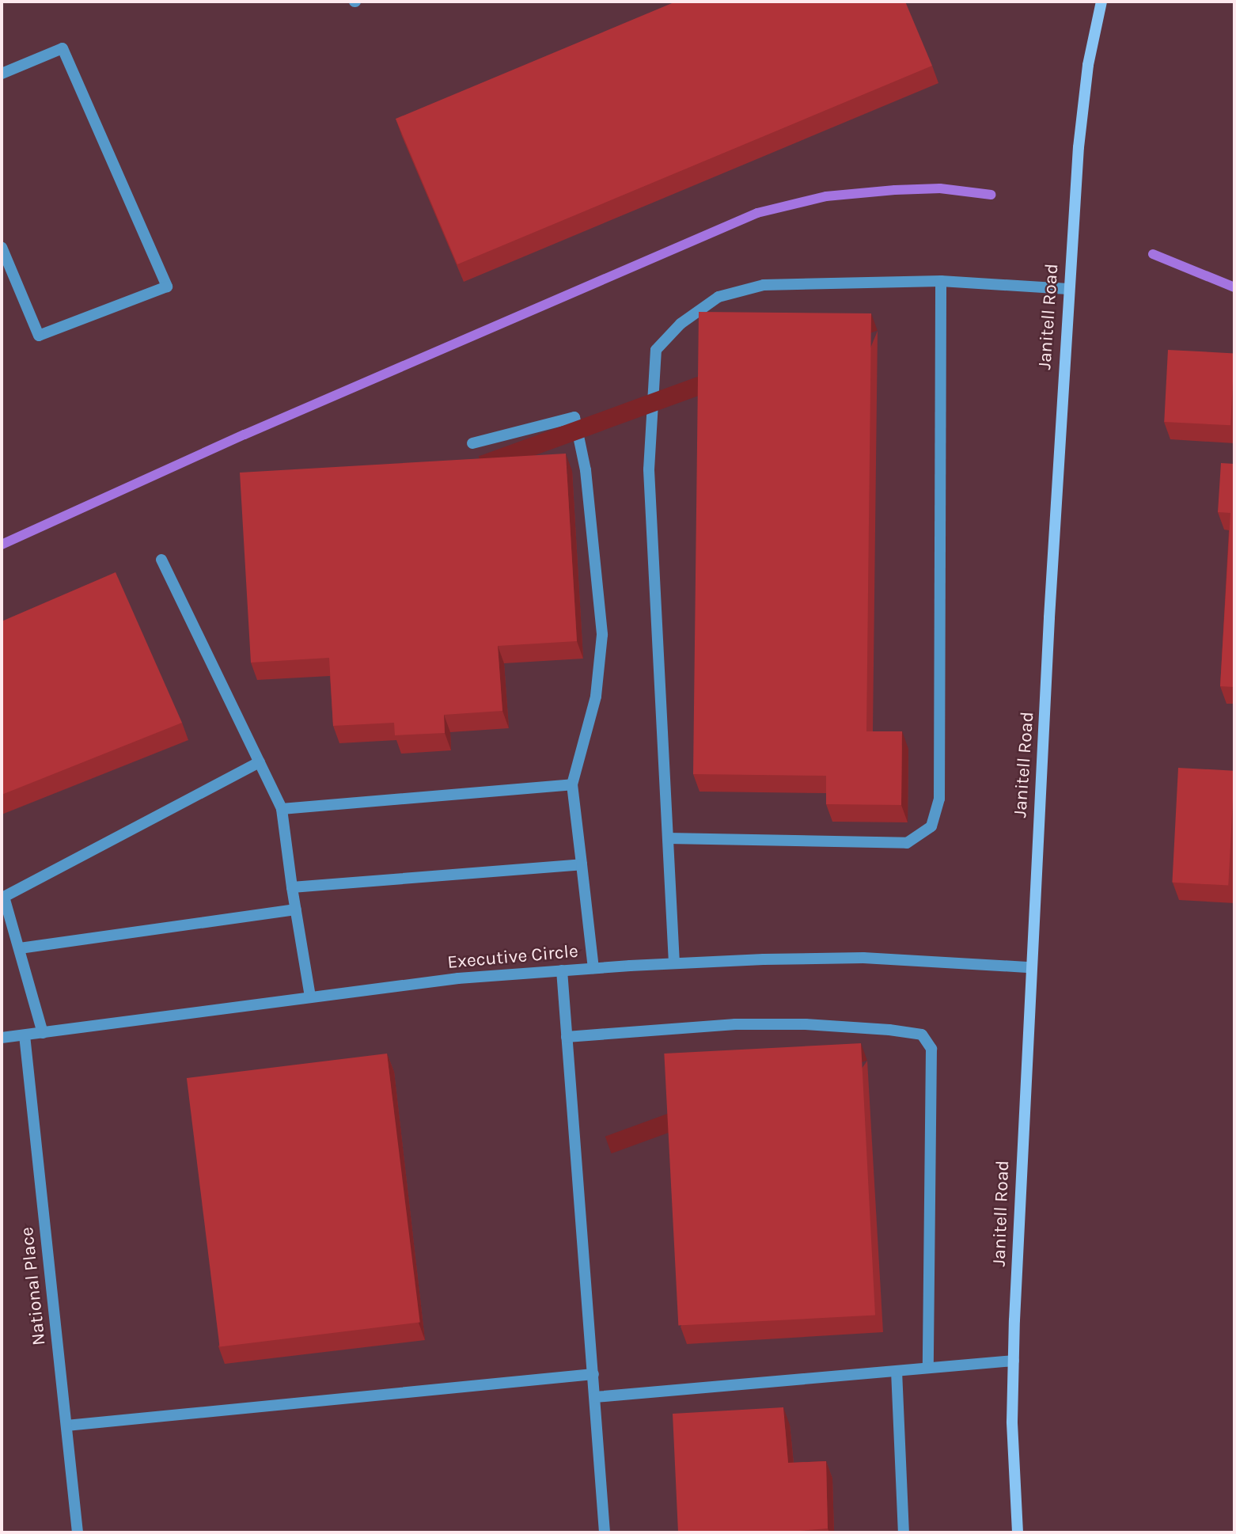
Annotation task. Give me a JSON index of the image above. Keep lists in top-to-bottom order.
{
  "streets": {
    "street": ["Janitell Road", "Executive Circle", "National Place"]
  },
  "crossings": [
    ["Janitell Road", "Executive Circle"],
    ["Executive Circle", "National Place"]
  ]
}
